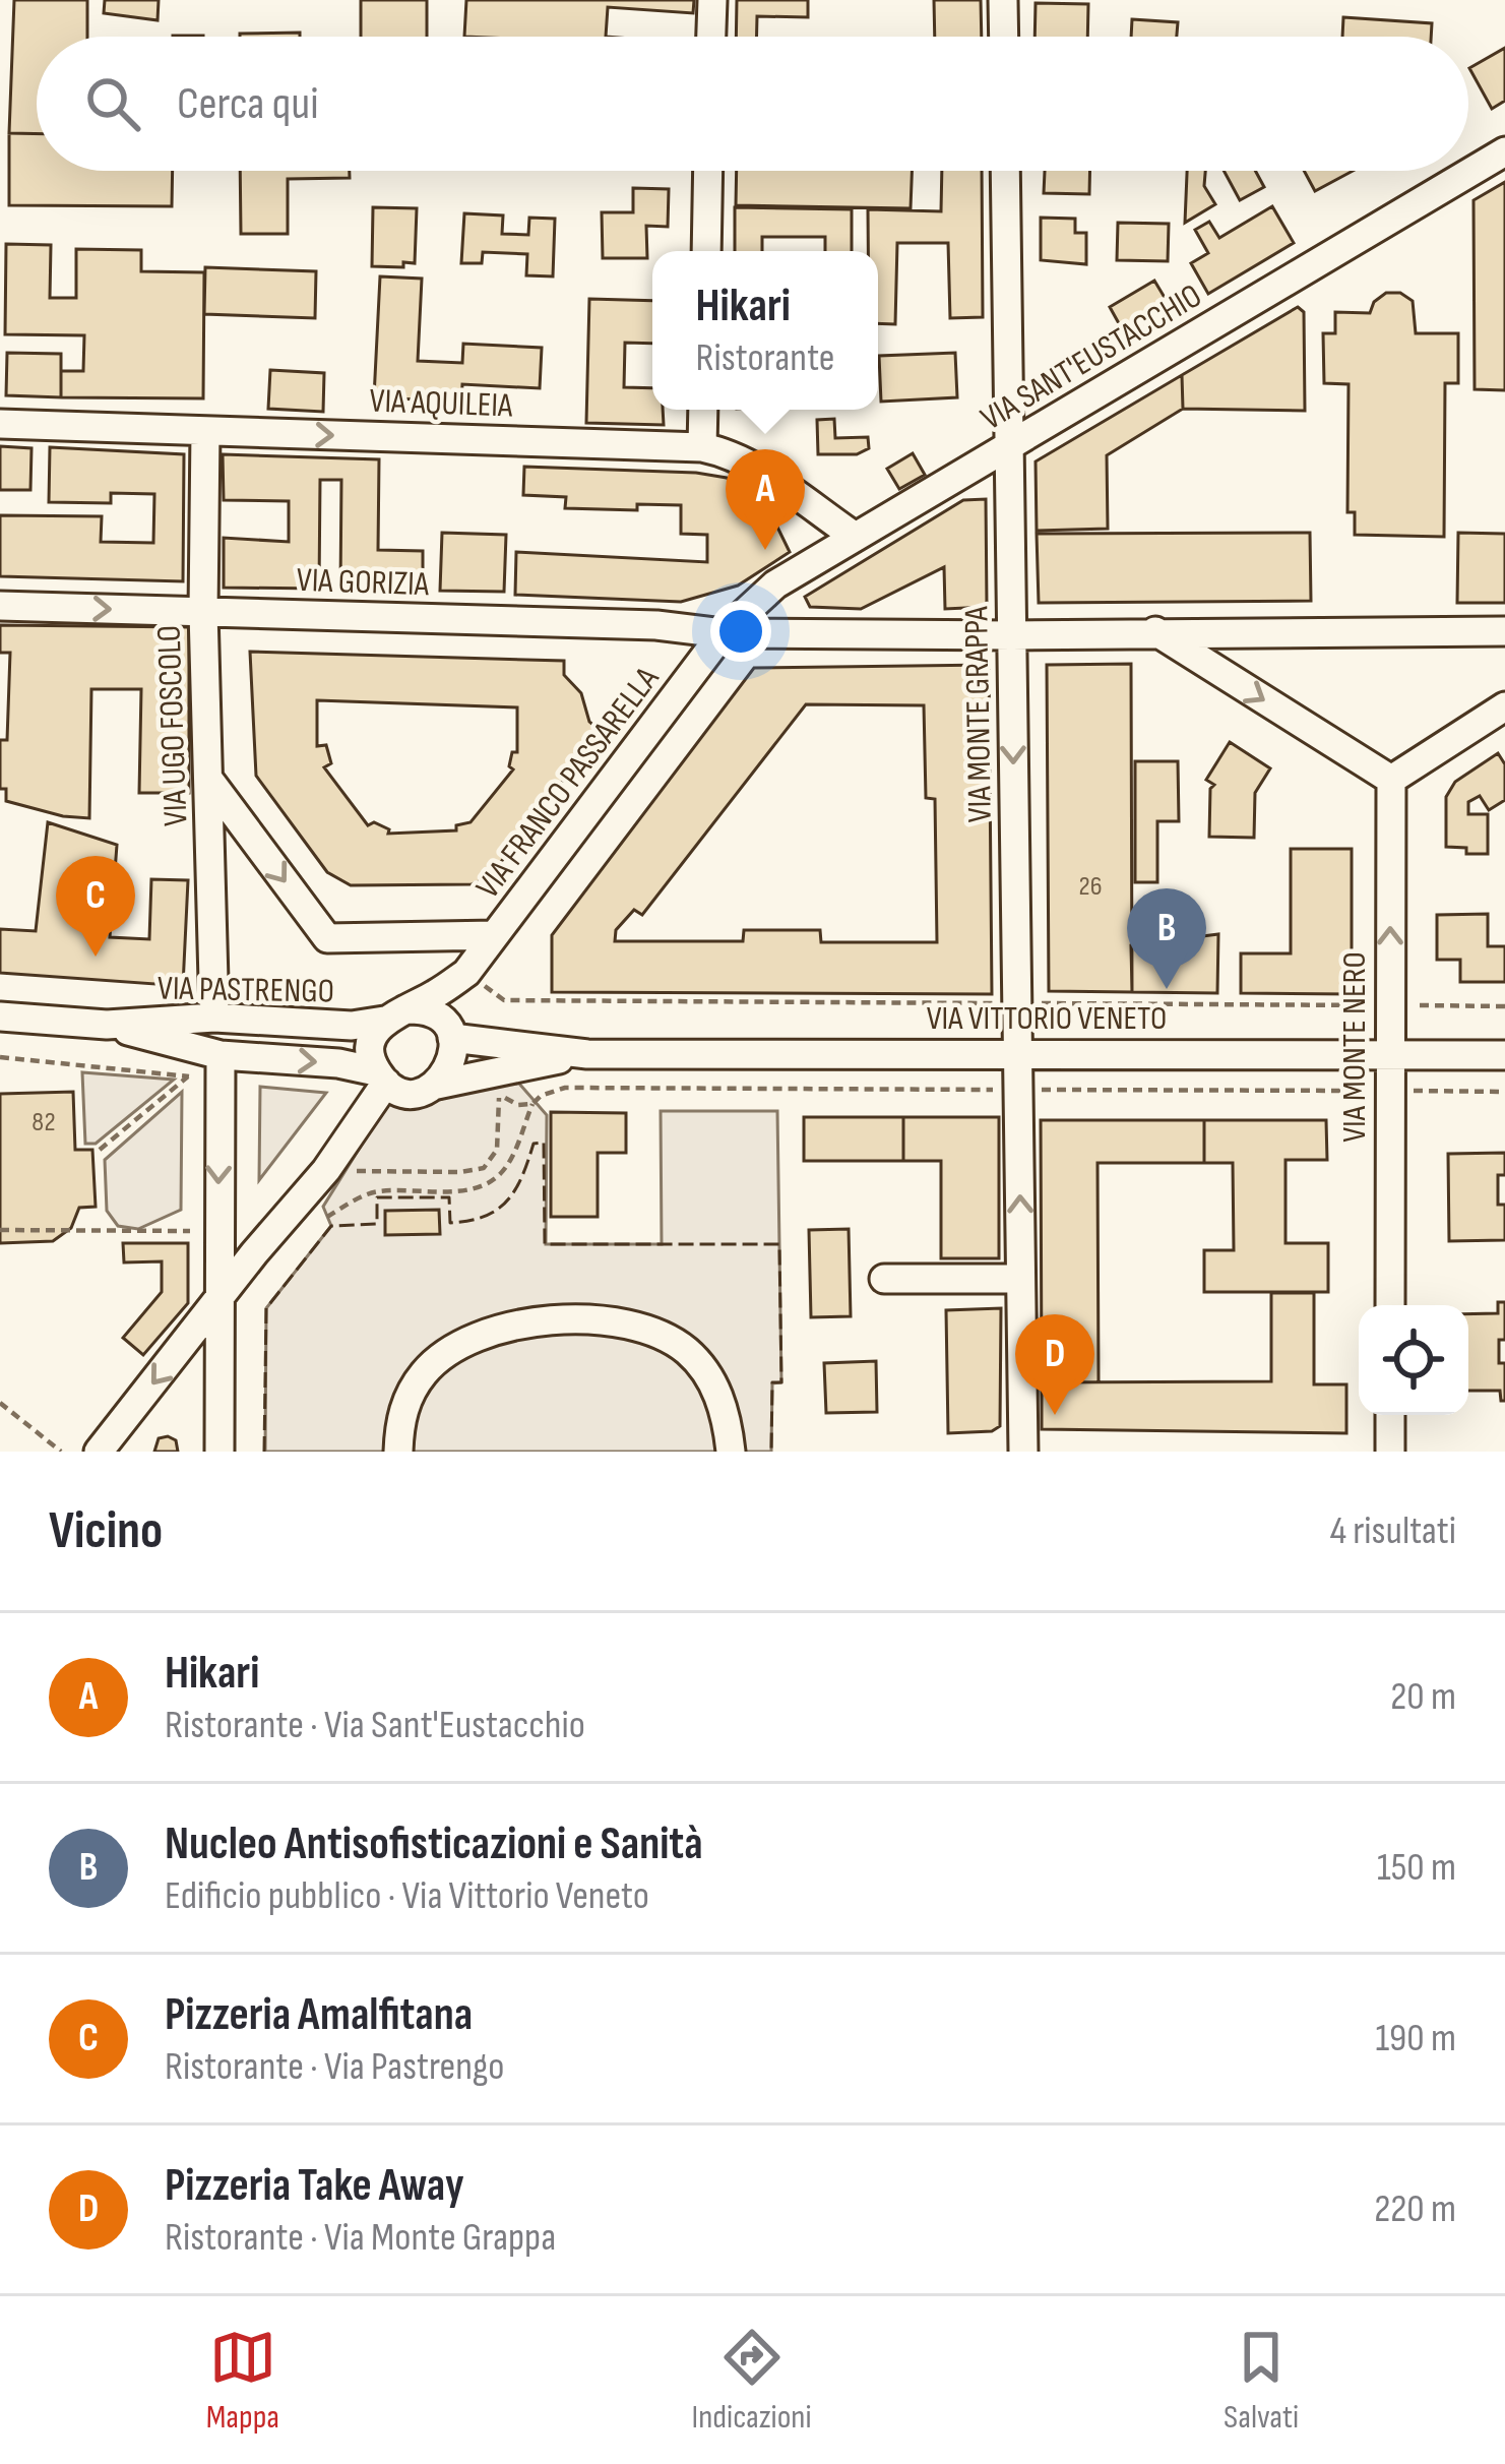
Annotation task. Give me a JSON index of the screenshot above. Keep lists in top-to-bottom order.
{
  "streets": {
    "street": [
      "VIA SANT'EUSTACCHIO",
      "VIA AQUILEIA",
      "VIA GORIZIA",
      "VIA MONTE GRAPPA",
      "VIA UGO FOSCOLO",
      "VIA FRANCO PASSARELLA",
      "VIA PASTRENGO",
      "VIA VITTORIO VENETO",
      "VIA MONTE NERO"
    ]
  },
  "crossings": [
    ["VIA SANT'EUSTACCHIO", "VIA AQUILEIA"],
    ["VIA SANT'EUSTACCHIO", "VIA GORIZIA"],
    ["VIA SANT'EUSTACCHIO", "VIA MONTE GRAPPA"],
    ["VIA SANT'EUSTACCHIO", "VIA FRANCO PASSARELLA"],
    ["VIA AQUILEIA", "VIA UGO FOSCOLO"],
    ["VIA GORIZIA", "VIA MONTE GRAPPA"],
    ["VIA GORIZIA", "VIA UGO FOSCOLO"],
    ["VIA GORIZIA", "VIA FRANCO PASSARELLA"],
    ["VIA MONTE GRAPPA", "VIA VITTORIO VENETO"],
    ["VIA UGO FOSCOLO", "VIA PASTRENGO"],
    ["VIA FRANCO PASSARELLA", "VIA PASTRENGO"],
    ["VIA FRANCO PASSARELLA", "VIA VITTORIO VENETO"],
    ["VIA PASTRENGO", "VIA VITTORIO VENETO"],
    ["VIA VITTORIO VENETO", "VIA MONTE NERO"]
  ],
  "one_way": ["VIA AQUILEIA", "VIA MONTE NERO"],
  "house_numbers": ["26", "82"],
  "page": {
    "search": "Cerca qui",
    "popup": ["Hikari", "Ristorante"],
    "pins": [
      "A",
      "C",
      "B",
      "D"
    ],
    "heading": ["Vicino", "4 risultati"],
    "list": [
      {
        "mark": "A",
        "name": "Hikari",
        "note": "Ristorante · Via Sant'Eustacchio",
        "value": "20 m"
      },
      {
        "mark": "B",
        "name": "Nucleo Antisofisticazioni e Sanità",
        "note": "Edificio pubblico · Via Vittorio Veneto",
        "value": "150 m"
      },
      {
        "mark": "C",
        "name": "Pizzeria Amalfitana",
        "note": "Ristorante · Via Pastrengo",
        "value": "190 m"
      },
      {
        "mark": "D",
        "name": "Pizzeria Take Away",
        "note": "Ristorante · Via Monte Grappa",
        "value": "220 m"
      }
    ],
    "nav": ["Mappa", "Indicazioni", "Salvati"]
  }
}
